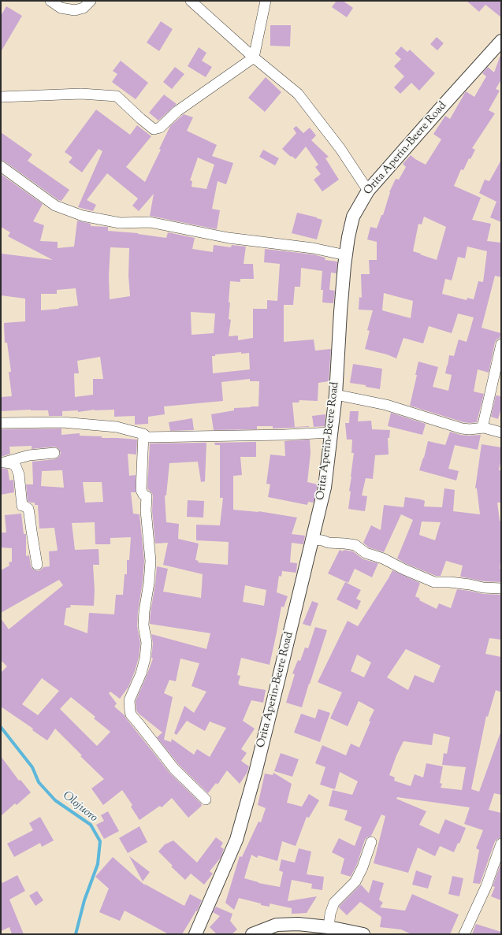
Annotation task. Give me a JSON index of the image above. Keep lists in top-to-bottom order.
{
  "streets": {
    "main road": ["Orita Aperin-Beere Road"]
  },
  "water": ["Olojuoro"]
}
